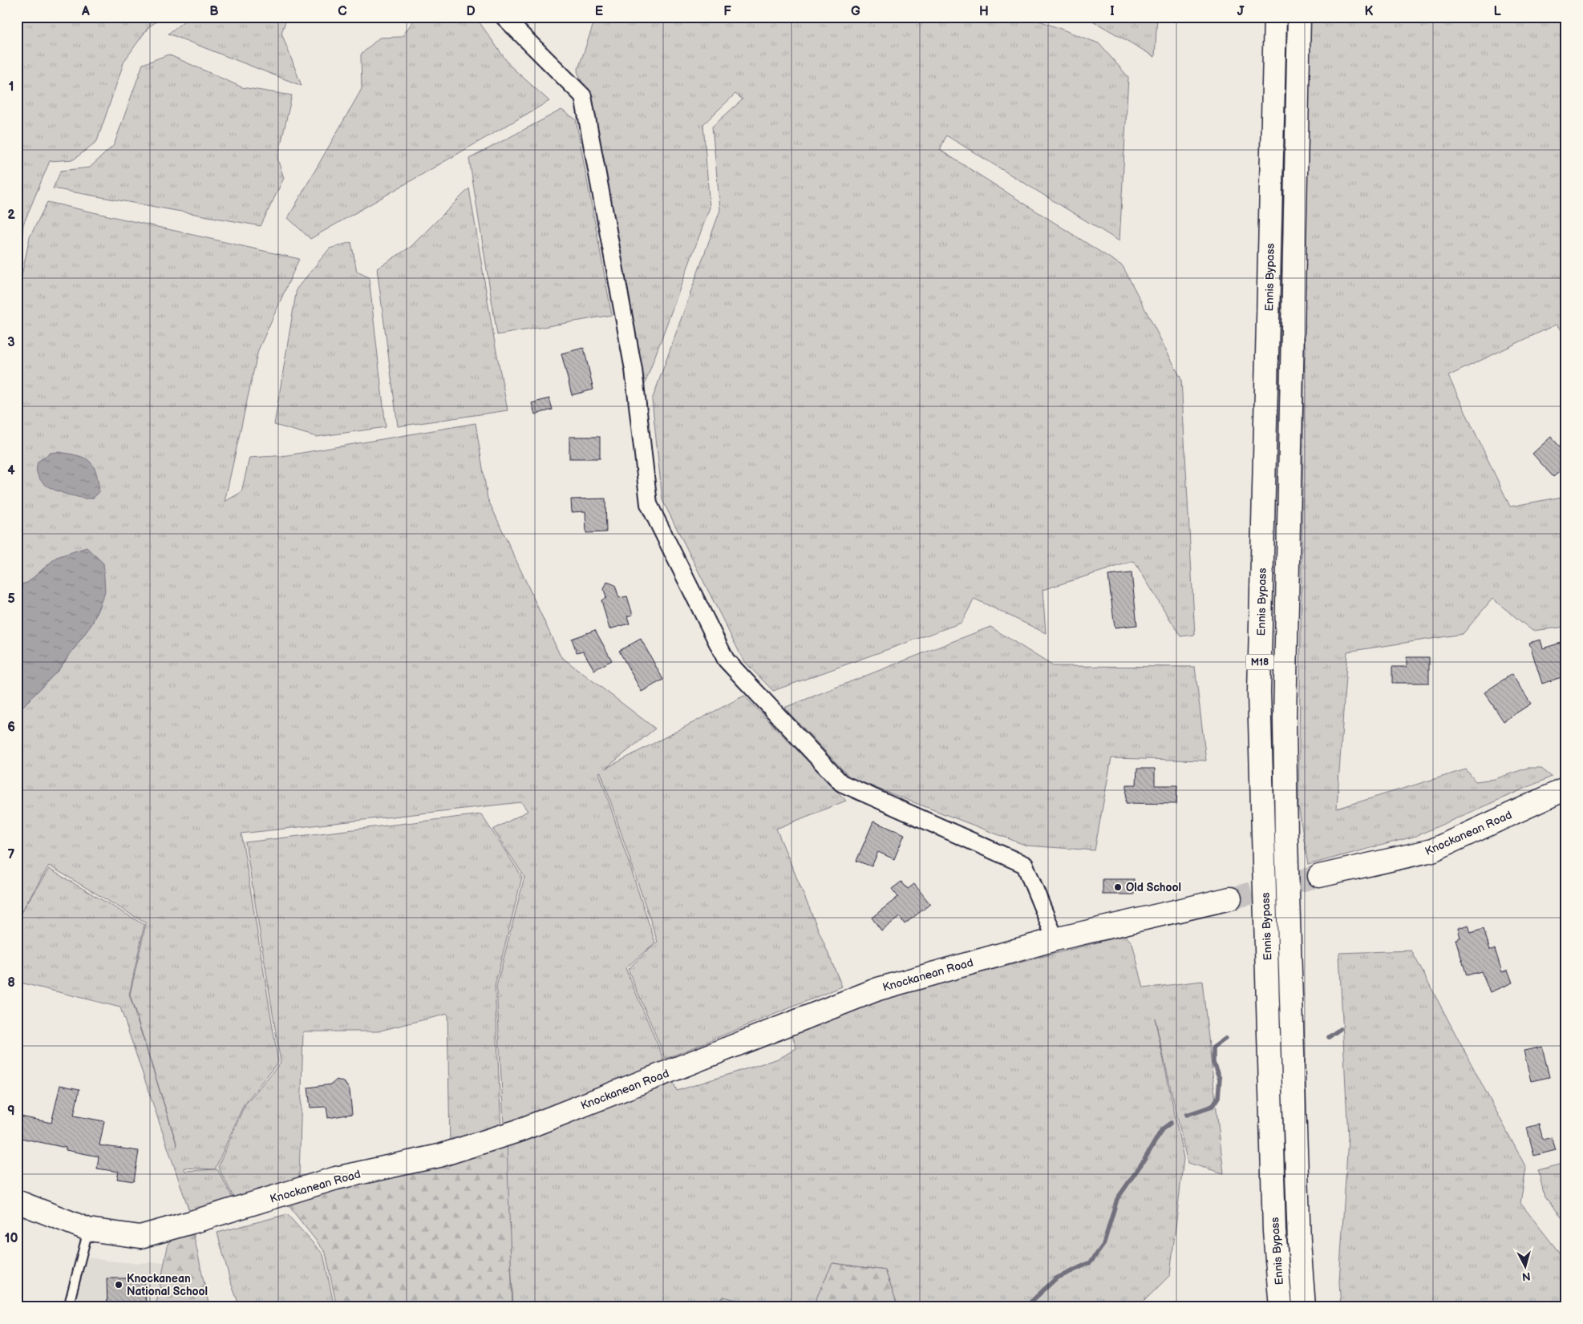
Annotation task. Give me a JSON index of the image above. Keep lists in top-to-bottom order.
{
  "streets": {
    "main road": ["Ennis Bypass", "M18", "Knockanean Road"]
  },
  "places": ["Old School", "Knockanean National School"],
  "north": "bottom",
  "grid": {
    "columns": [
      "A",
      "B",
      "C",
      "D",
      "E",
      "F",
      "G",
      "H",
      "I",
      "J",
      "K",
      "L"
    ],
    "rows": [
      "1",
      "2",
      "3",
      "4",
      "5",
      "6",
      "7",
      "8",
      "9",
      "10"
    ]
  }
}
